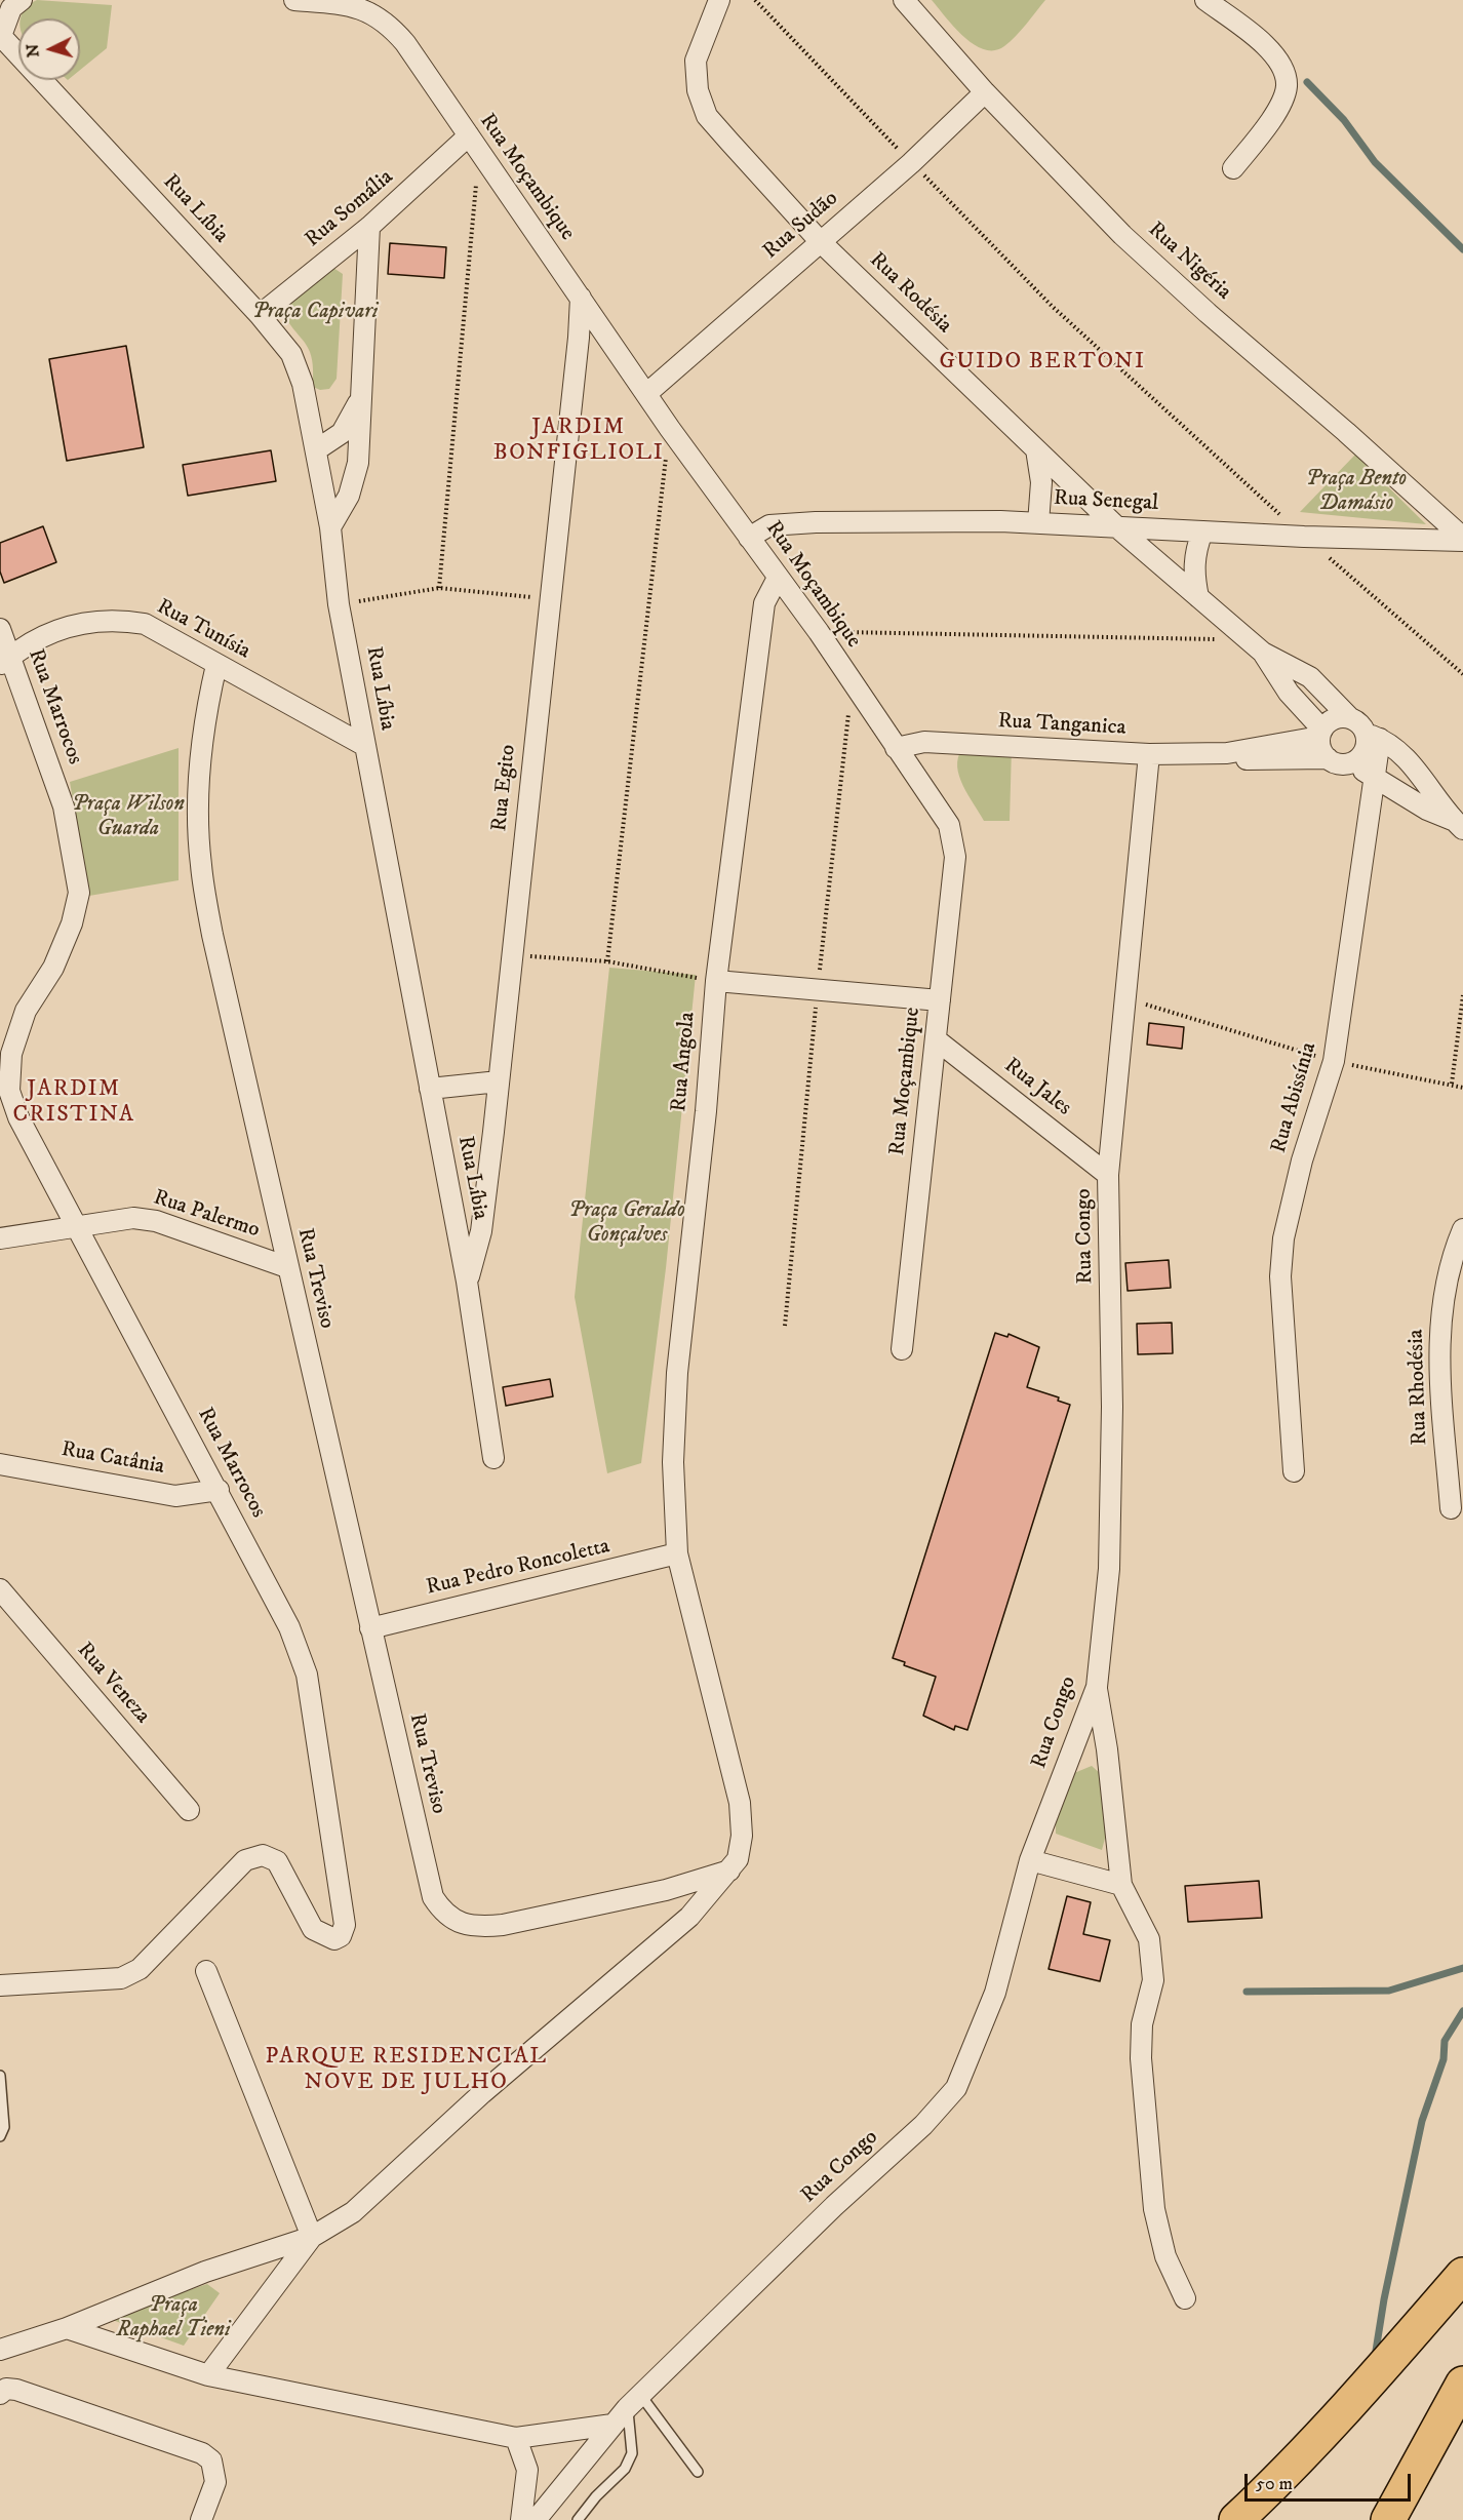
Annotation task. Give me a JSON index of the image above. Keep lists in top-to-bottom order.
{
  "streets": {
    "street": [
      "Rua Moçambique",
      "Rua Líbia",
      "Rua Somália",
      "Rua Sudão",
      "Rua Nigéria",
      "Rua Rodésia",
      "Rua Senegal",
      "Rua Tunísia",
      "Rua Marrocos",
      "Rua Tanganica",
      "Rua Egito",
      "Rua Angola",
      "Rua Jales",
      "Rua Abissínia",
      "Rua Palermo",
      "Rua Congo",
      "Rua Treviso",
      "Rua Rhodésia",
      "Rua Catânia",
      "Rua Pedro Roncoletta",
      "Rua Veneza"
    ]
  },
  "crossings": [
    ["Rua Moçambique", "Rua Somália"],
    ["Rua Moçambique", "Rua Sudão"],
    ["Rua Moçambique", "Rua Senegal"],
    ["Rua Moçambique", "Rua Tanganica"],
    ["Rua Moçambique", "Rua Egito"],
    ["Rua Moçambique", "Rua Angola"],
    ["Rua Moçambique", "Rua Jales"],
    ["Rua Líbia", "Rua Somália"],
    ["Rua Líbia", "Rua Tunísia"],
    ["Rua Líbia", "Rua Egito"],
    ["Rua Sudão", "Rua Nigéria"],
    ["Rua Sudão", "Rua Rodésia"],
    ["Rua Nigéria", "Rua Senegal"],
    ["Rua Rodésia", "Rua Senegal"],
    ["Rua Rodésia", "Rua Tanganica"],
    ["Rua Rodésia", "Rua Abissínia"],
    ["Rua Tunísia", "Rua Marrocos"],
    ["Rua Tunísia", "Rua Treviso"],
    ["Rua Marrocos", "Rua Palermo"],
    ["Rua Marrocos", "Rua Catânia"],
    ["Rua Tanganica", "Rua Abissínia"],
    ["Rua Tanganica", "Rua Congo"],
    ["Rua Angola", "Rua Treviso"],
    ["Rua Angola", "Rua Pedro Roncoletta"],
    ["Rua Jales", "Rua Congo"],
    ["Rua Palermo", "Rua Treviso"],
    ["Rua Treviso", "Rua Pedro Roncoletta"]
  ],
  "districts": [
    "GUIDO BERTONI",
    "JARDIM BONFIGLIOLI",
    "JARDIM CRISTINA",
    "PARQUE RESIDENCIAL NOVE DE JULHO"
  ],
  "parks": [
    "Praça Capivari",
    "Praça Bento Damásio",
    "Praça Wilson Guarda",
    "Praça Geraldo Gonçalves",
    "Praça Raphael Tieni"
  ],
  "scale_bar": "50 m",
  "north": "left"
}
